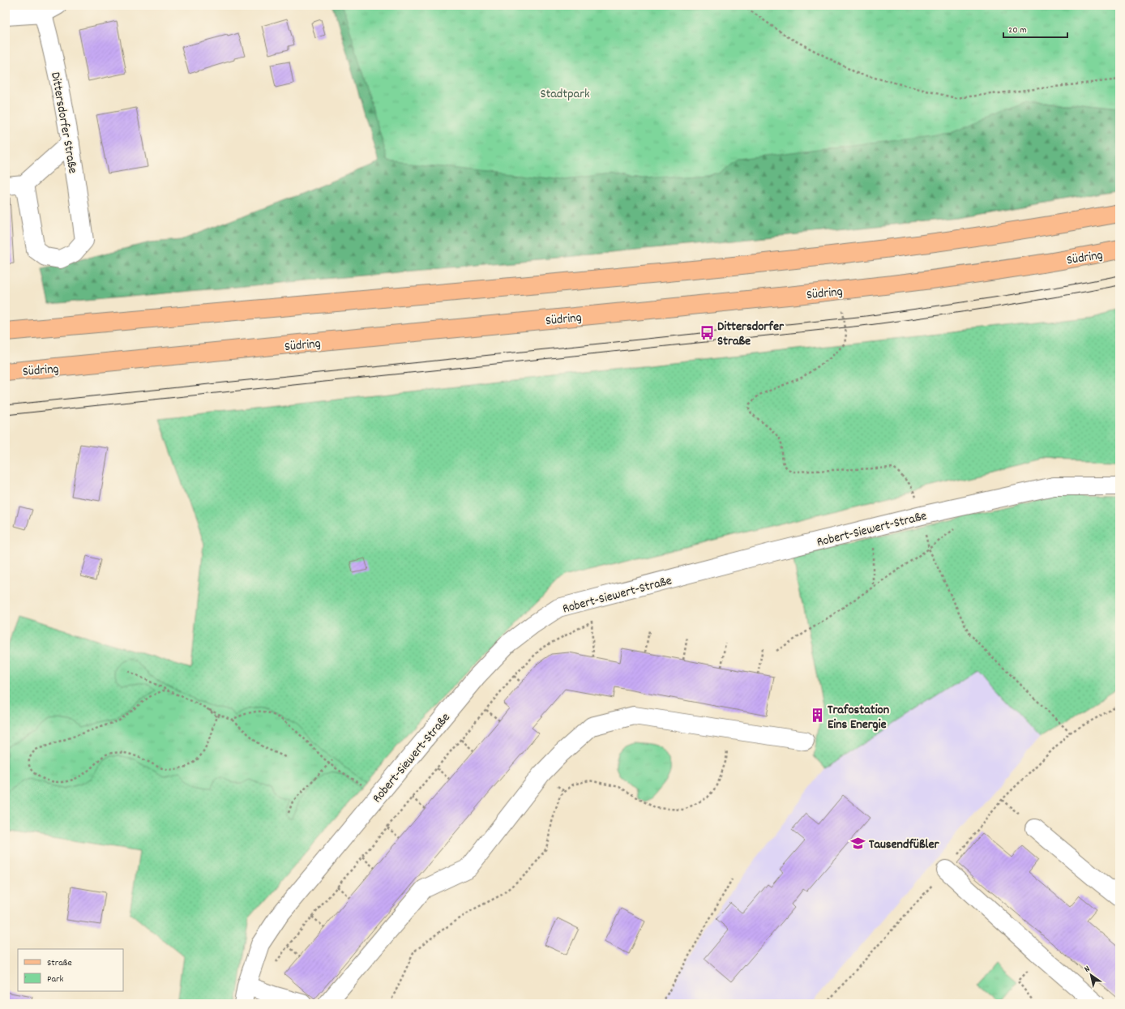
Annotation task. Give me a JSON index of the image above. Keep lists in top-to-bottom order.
{
  "streets": {
    "main road": ["Südring"],
    "street": ["Dittersdorfer Straße", "Robert-Siewert-Straße"]
  },
  "parks": ["Stadtpark"],
  "places": {
    "bus stop": ["Dittersdorfer Straße"],
    "building": ["Trafostation Eins Energie"],
    "school or university": ["Tausendfüßler"]
  },
  "legend": ["Straße", "Park"],
  "scale_bar": "20 m",
  "north": "top left"
}
